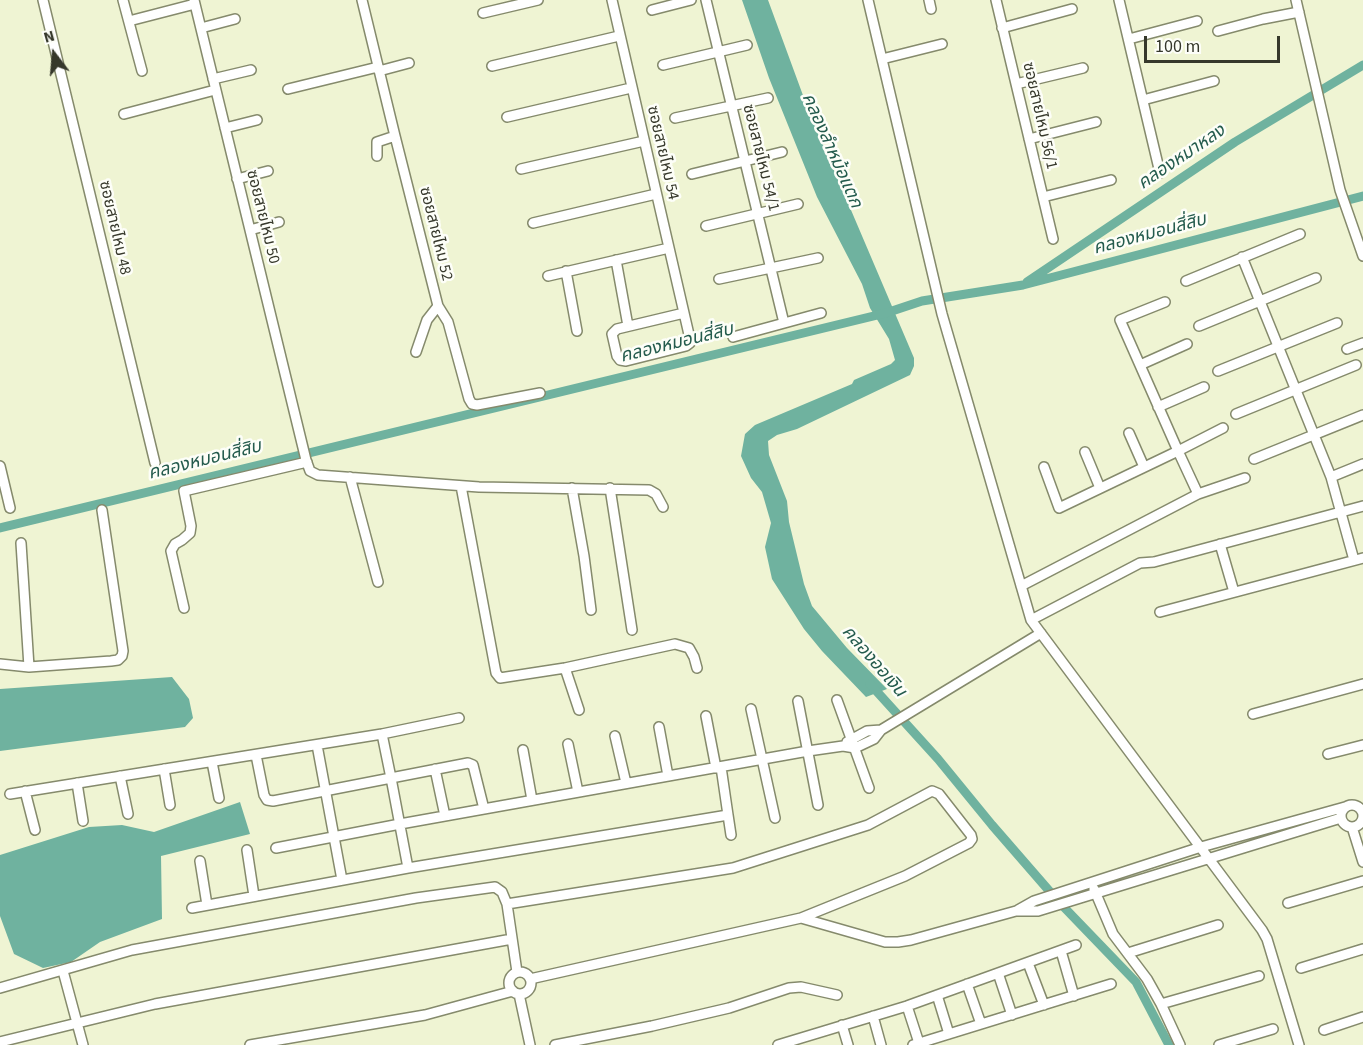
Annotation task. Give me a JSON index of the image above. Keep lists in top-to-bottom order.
{
  "streets": {
    "street": [
      "ซอยสายไหม 56/1",
      "ซอยสายไหม 54",
      "ซอยสายไหม 54/1",
      "ซอยสายไหม 50",
      "ซอยสายไหม 48",
      "ซอยสายไหม 52"
    ]
  },
  "water": [
    "คลองลำหม้อแตก",
    "คลองหมาหลง",
    "คลองหมอนสี่สิบ",
    "คลองออเงิน"
  ],
  "scale_bar": "100 m",
  "north": "top"
}
